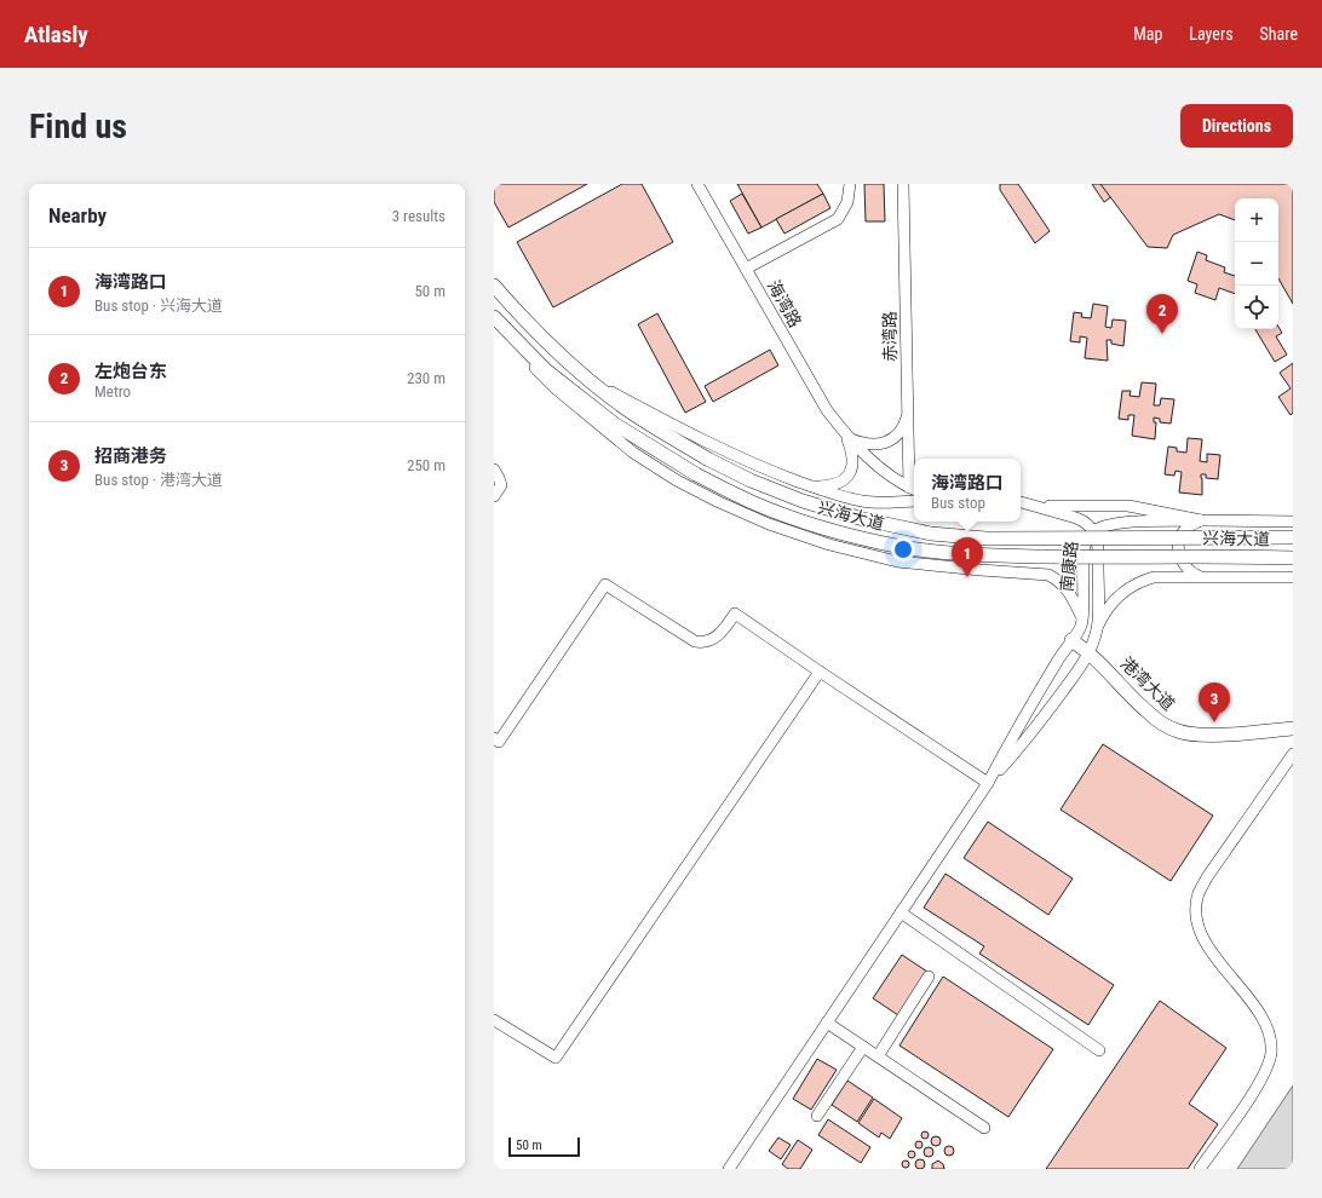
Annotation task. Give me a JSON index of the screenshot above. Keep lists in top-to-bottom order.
{
  "streets": {
    "main road": ["兴海大道", "港湾大道"],
    "street": ["海湾路", "赤湾路", "南康路"]
  },
  "crossings": [
    ["海湾路", "赤湾路"],
    ["兴海大道", "南康路"],
    ["南康路", "港湾大道"]
  ],
  "scale_bar": "50 m",
  "page": {
    "header": "Atlasly",
    "nav": ["Map", "Layers", "Share"],
    "buttons": "Directions",
    "title": "Find us",
    "heading": ["Nearby", "3 results"],
    "map_buttons": ["+", "−"],
    "list": [
      {
        "mark": "1",
        "name": "海湾路口",
        "note": "Bus stop · 兴海大道",
        "value": "50 m"
      },
      {
        "mark": "2",
        "name": "左炮台东",
        "note": "Metro",
        "value": "230 m"
      },
      {
        "mark": "3",
        "name": "招商港务",
        "note": "Bus stop · 港湾大道",
        "value": "250 m"
      }
    ],
    "pins": ["2", "1", "3"],
    "popup": ["海湾路口", "Bus stop"],
    "scale": "50 m"
  }
}
